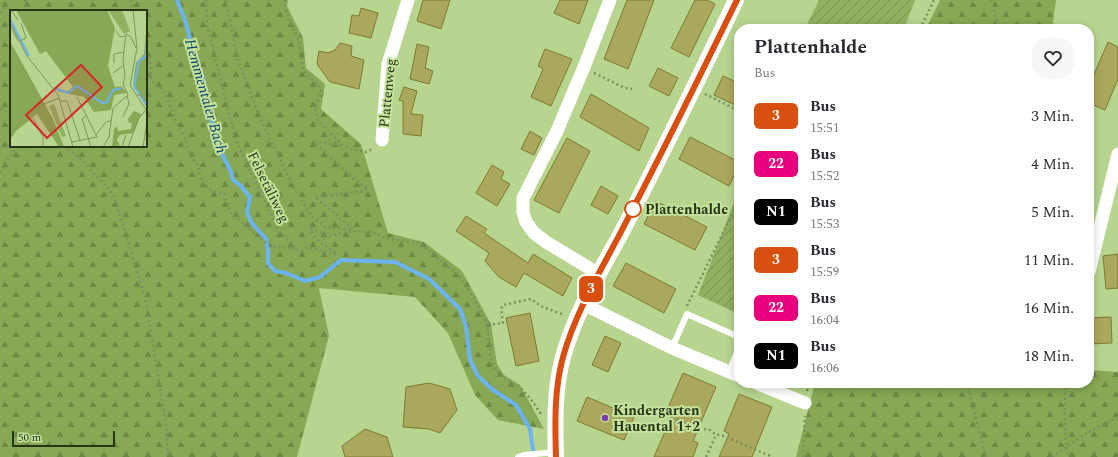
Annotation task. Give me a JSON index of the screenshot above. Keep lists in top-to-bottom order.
{
  "streets": {
    "street": ["Plattenweg"],
    "path": ["Felsetäliweg"]
  },
  "water": ["Hemmentaler Bach"],
  "places": ["Plattenhalde", "Kindergarten Hauental 1+2"],
  "lines": ["bus line 3"],
  "scale_bar": "50 m",
  "page": {
    "on_map": "3",
    "heading": ["Plattenhalde", "Bus"],
    "list": [
      {
        "mark": "3",
        "name": "Bus",
        "note": "15:51",
        "value": "3 Min."
      },
      {
        "mark": "22",
        "name": "Bus",
        "note": "15:52",
        "value": "4 Min."
      },
      {
        "mark": "N1",
        "name": "Bus",
        "note": "15:53",
        "value": "5 Min."
      },
      {
        "mark": "3",
        "name": "Bus",
        "note": "15:59",
        "value": "11 Min."
      },
      {
        "mark": "22",
        "name": "Bus",
        "note": "16:04",
        "value": "16 Min."
      },
      {
        "mark": "N1",
        "name": "Bus",
        "note": "16:06",
        "value": "18 Min."
      }
    ],
    "scale": "50 m"
  }
}
